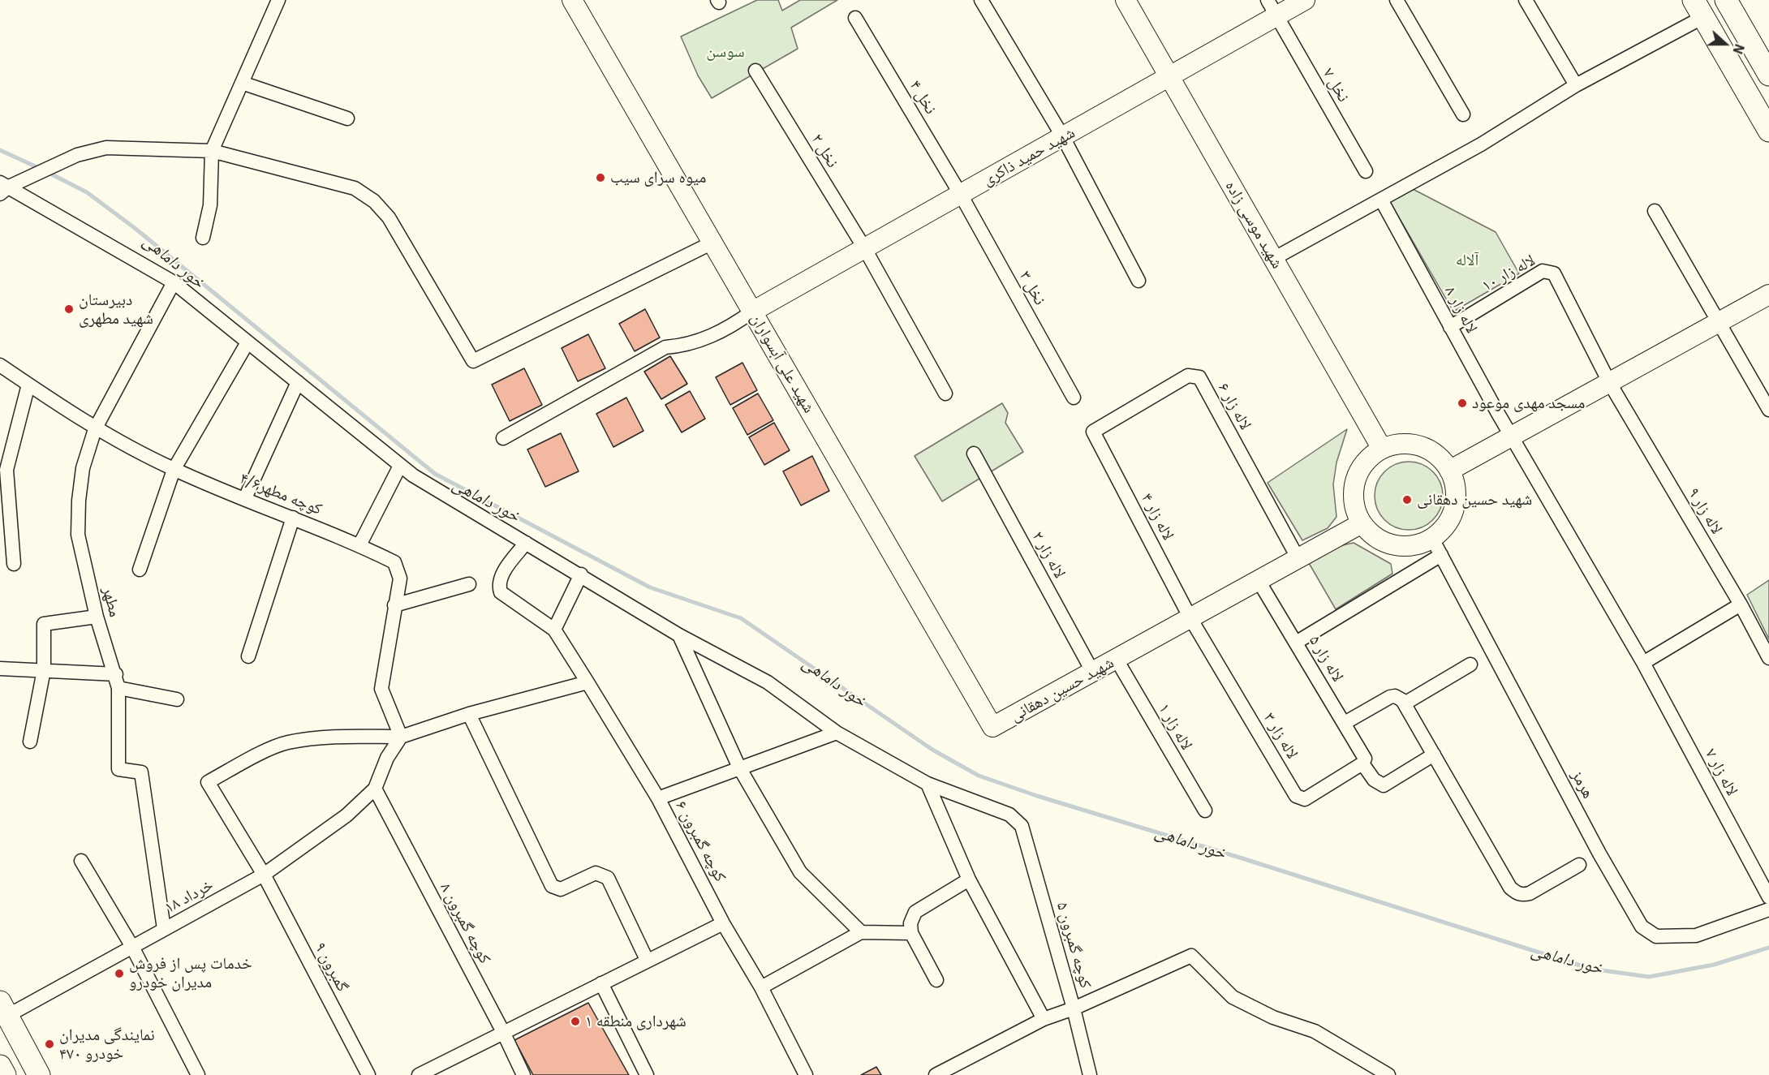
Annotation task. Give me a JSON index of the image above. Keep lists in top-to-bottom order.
{
  "streets": {
    "street": [
      "نخل ۷",
      "نخل ۴",
      "نخل ۲",
      "شهید حمید ذاکری",
      "شهید موسی زاده",
      "لاله زار ۱۰",
      "نخل ۳",
      "لاله زار ۸",
      "شهید علی آبسواران",
      "لاله زار ۶",
      "کوچه مطهر۴/۶",
      "لاله زار ۹",
      "لاله زار ۴",
      "لاله زار ۲",
      "مطهر",
      "لاله زار ۵",
      "شهید حسین دهقانی",
      "لاله زار ۱",
      "لاله زار ۳",
      "لاله زار ۷",
      "هرمز",
      "کوچه گمبرون ۶",
      "خرداد ۱۸",
      "کوچه گمبرون ۸",
      "کوچه گمبرون ۵",
      "گمبرون ۹"
    ]
  },
  "crossings": [
    ["نخل ۷", "شهید حمید ذاکری"],
    ["نخل ۴", "شهید حمید ذاکری"],
    ["نخل ۴", "نخل ۳"],
    ["نخل ۲", "شهید حمید ذاکری"],
    ["شهید حمید ذاکری", "شهید موسی زاده"],
    ["شهید حمید ذاکری", "نخل ۳"],
    ["شهید حمید ذاکری", "شهید علی آبسواران"],
    ["شهید موسی زاده", "شهید حسین دهقانی"],
    ["شهید موسی زاده", "هرمز"],
    ["لاله زار ۱۰", "لاله زار ۸"],
    ["لاله زار ۱۰", "لاله زار ۹"],
    ["لاله زار ۸", "لاله زار ۷"],
    ["شهید علی آبسواران", "شهید حسین دهقانی"],
    ["لاله زار ۶", "لاله زار ۴"],
    ["لاله زار ۶", "شهید حسین دهقانی"],
    ["کوچه مطهر۴/۶", "مطهر"],
    ["کوچه مطهر۴/۶", "گمبرون ۹"],
    ["لاله زار ۴", "شهید حسین دهقانی"],
    ["لاله زار ۴", "لاله زار ۳"],
    ["لاله زار ۲", "شهید حسین دهقانی"],
    ["مطهر", "خرداد ۱۸"],
    ["لاله زار ۵", "شهید حسین دهقانی"],
    ["لاله زار ۵", "لاله زار ۳"],
    ["شهید حسین دهقانی", "لاله زار ۱"],
    ["شهید حسین دهقانی", "لاله زار ۳"],
    ["شهید حسین دهقانی", "هرمز"],
    ["خرداد ۱۸", "کوچه گمبرون ۸"],
    ["خرداد ۱۸", "گمبرون ۹"]
  ],
  "water": ["خور داماهی"],
  "parks": ["سوسن", "آلاله"],
  "places": [
    "میوه سرای سیب",
    "دبیرستان شهید مطهری",
    "مسجد مهدی موعود",
    "شهید حسین دهقانی",
    "خدمات پس از فروش مدیران خودرو",
    "شهرداری منطقه ۱",
    "نمایندگی مدیران خودرو ۴۷۰"
  ],
  "north": "right"
}
